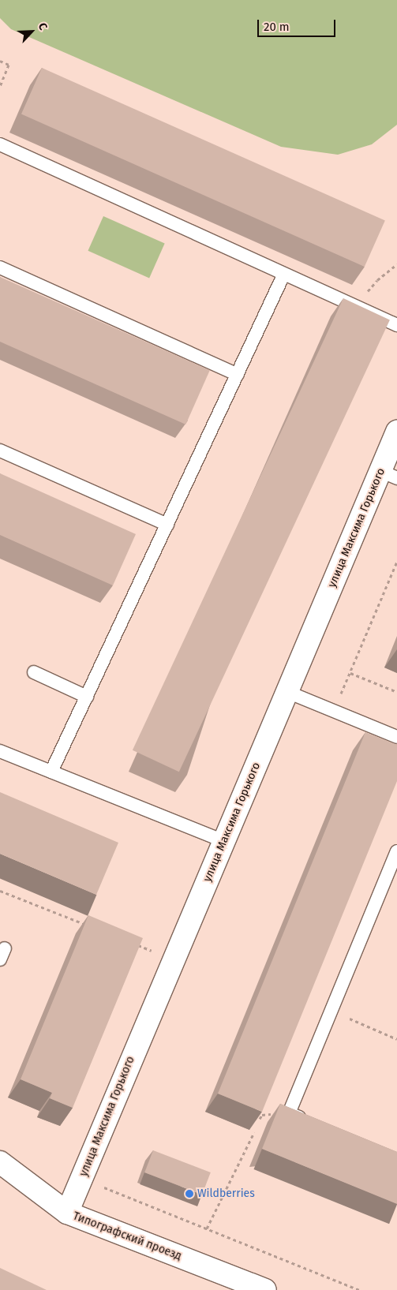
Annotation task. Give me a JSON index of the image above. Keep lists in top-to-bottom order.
{
  "streets": {
    "street": ["улица Максима Горького", "Типографский проезд"]
  },
  "crossings": [
    ["улица Максима Горького", "Типографский проезд"]
  ],
  "places": ["Wildberries"],
  "scale_bar": "20 m",
  "north": "top right"
}
